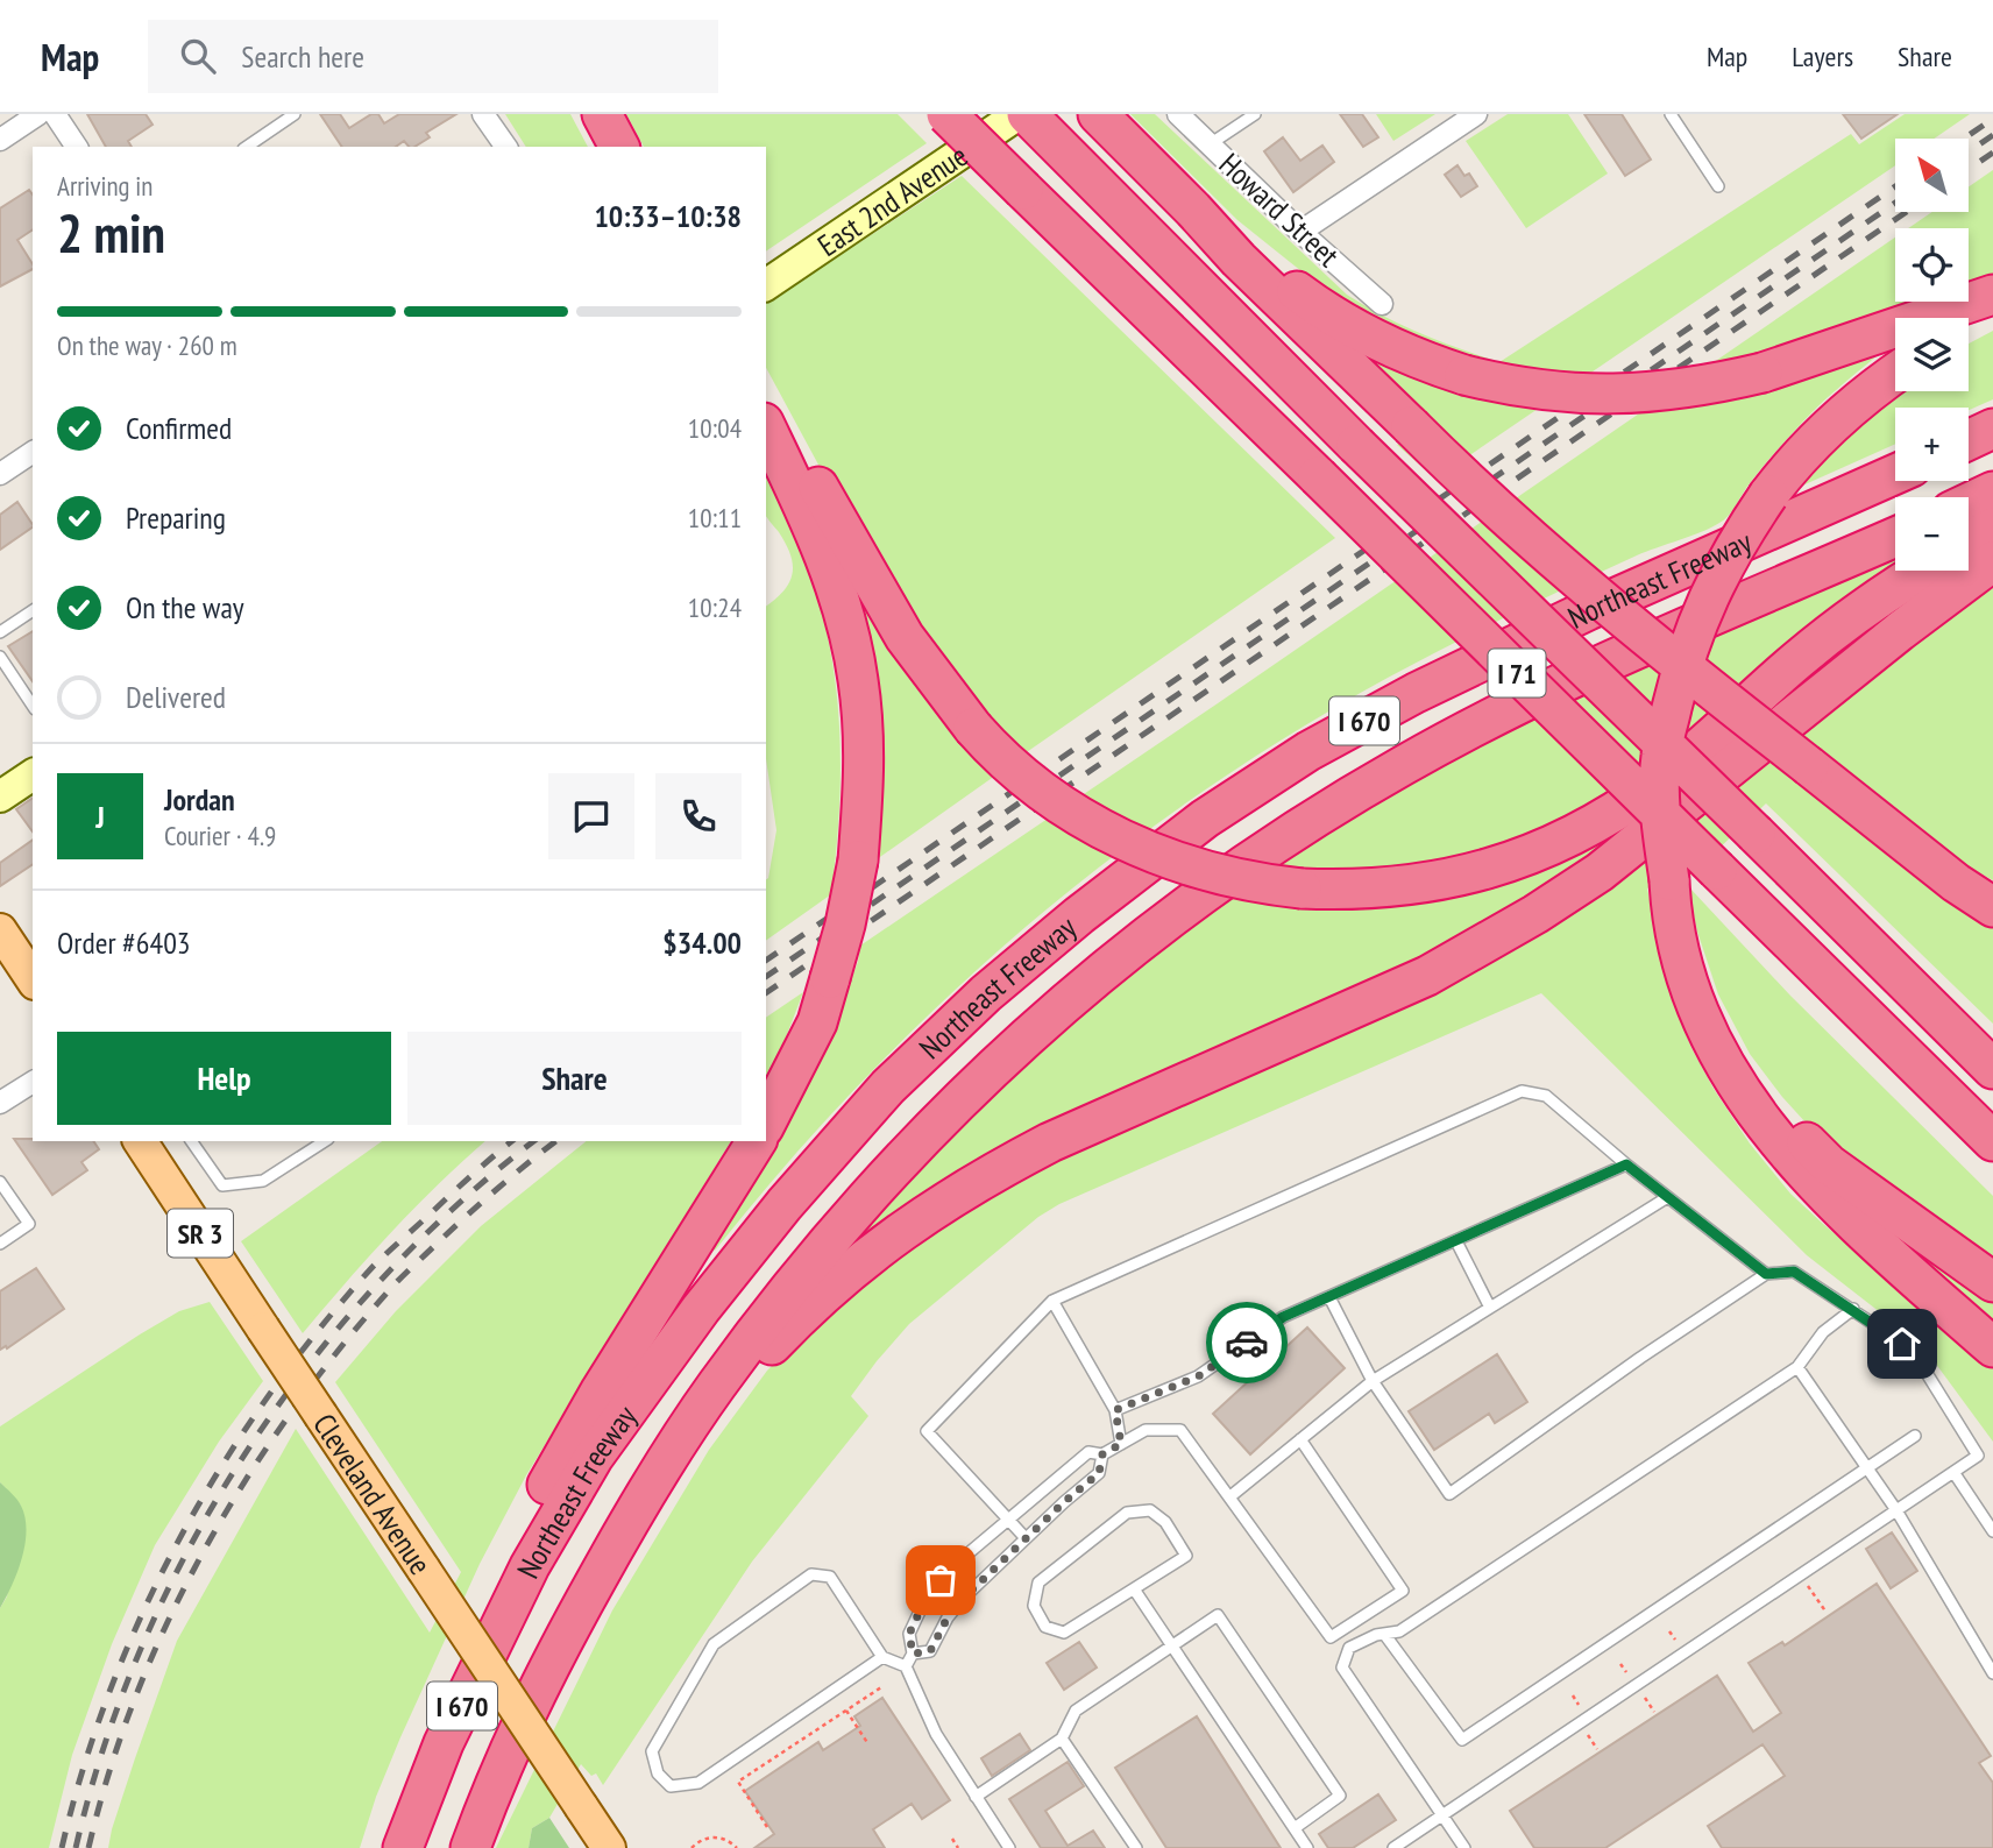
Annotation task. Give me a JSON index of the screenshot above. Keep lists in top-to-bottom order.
{
  "streets": {
    "highway": ["Northeast Freeway", "I 71", "I 670"],
    "main road": ["SR 3", "Cleveland Avenue"],
    "street": ["East 2nd Avenue", "Howard Street"]
  },
  "north": "top left",
  "page": {
    "header": "Map",
    "search": "Search here",
    "nav": ["Map", "Layers", "Share"],
    "map_buttons": ["+", "−"],
    "heading": ["2 min", "Arriving in", "10:33–10:38"],
    "panel": [
      "Jordan",
      "Courier · 4.9",
      "Order #6403",
      "$34.00"
    ],
    "bar": "On the way · 260 m",
    "list": [
      ["Confirmed", "10:04"],
      ["Preparing", "10:11"],
      ["On the way", "10:24"],
      "Delivered"
    ],
    "round": "J",
    "buttons": ["Help", "Share"]
  }
}
